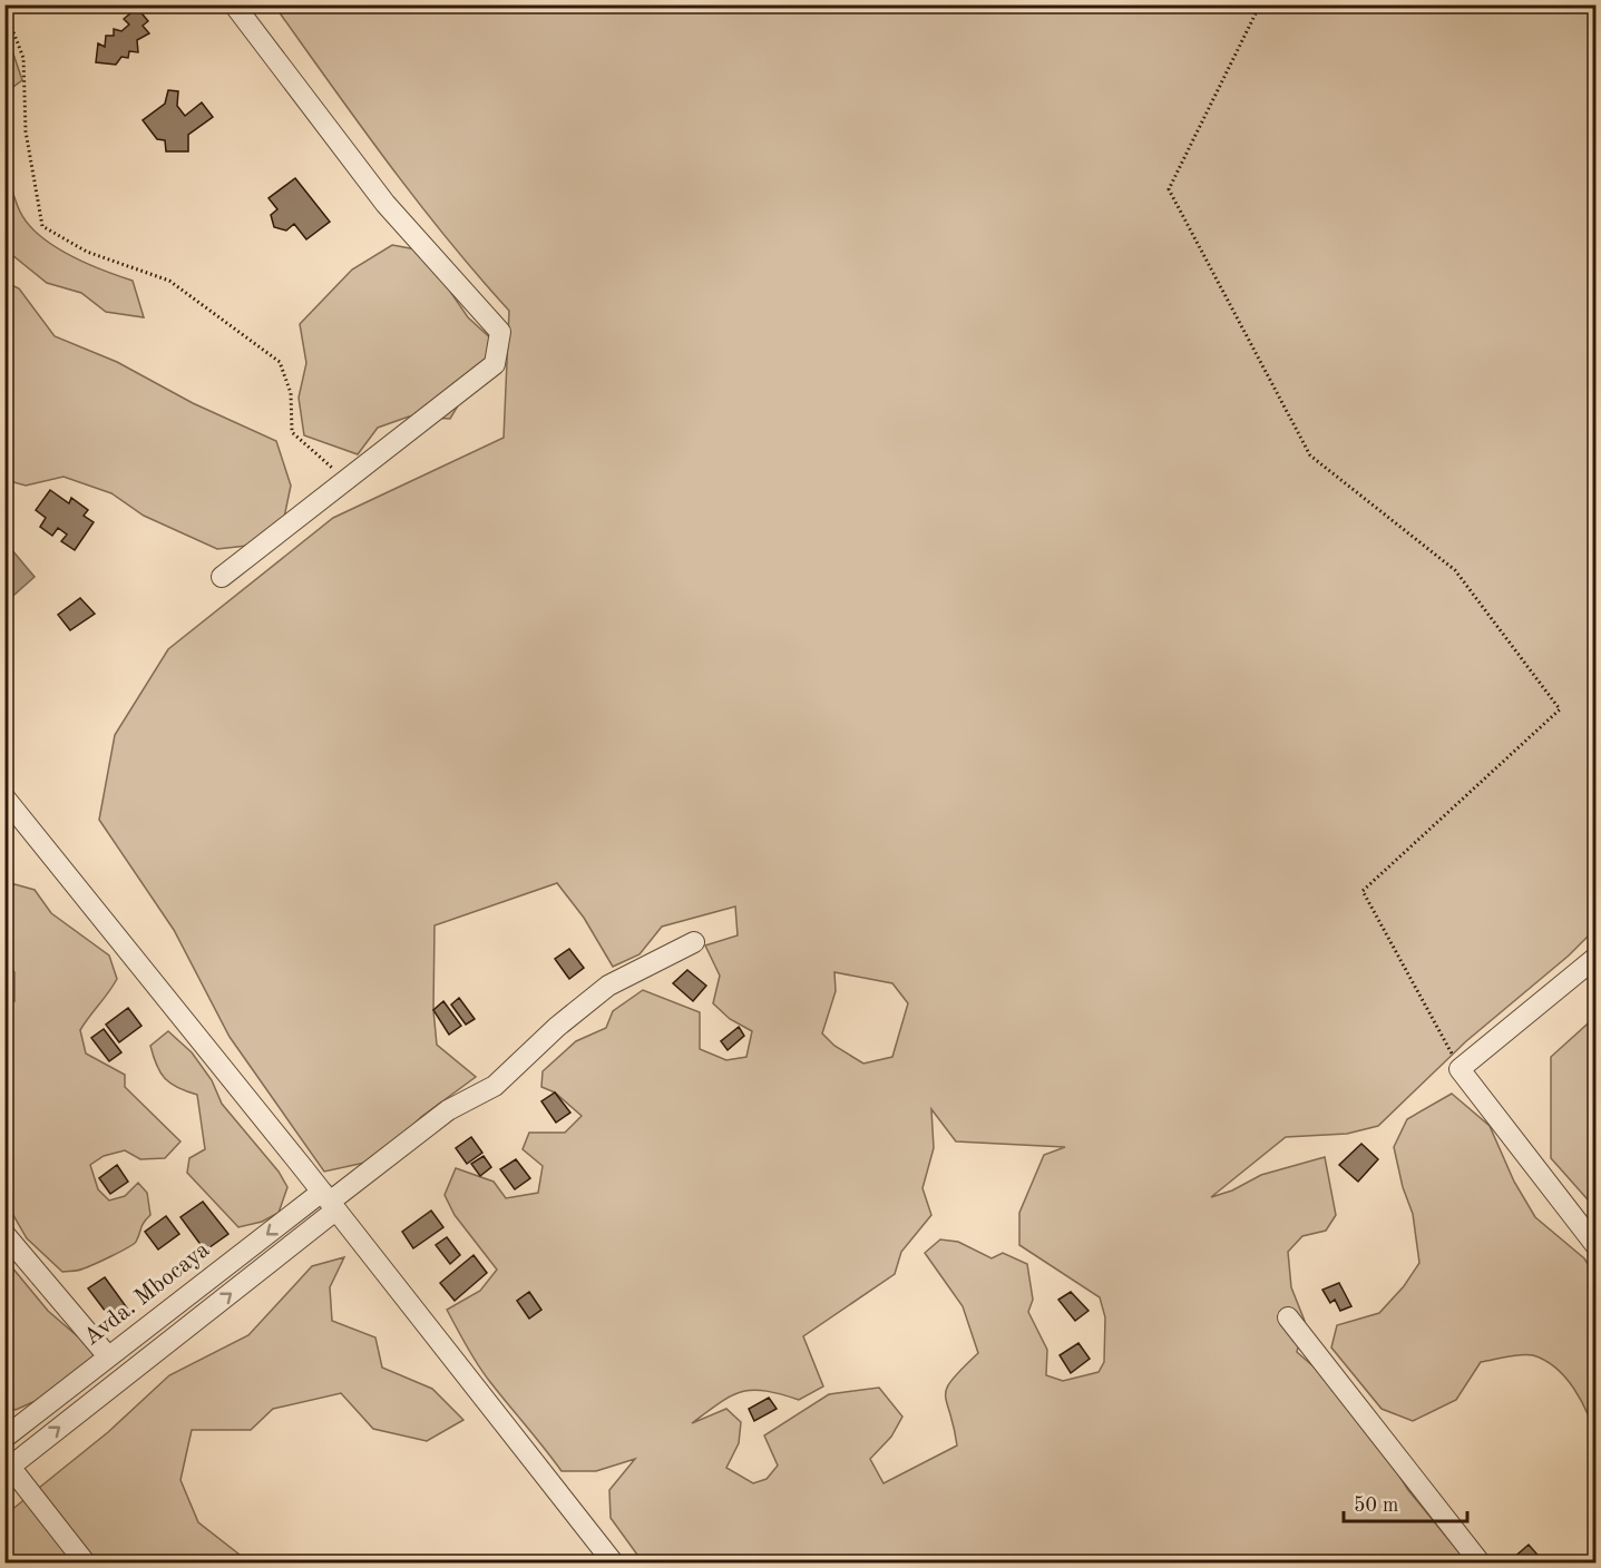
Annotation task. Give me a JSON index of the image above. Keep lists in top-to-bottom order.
{
  "streets": {
    "street": ["Avda. Mbocaya"]
  },
  "scale_bar": "50 m"
}
